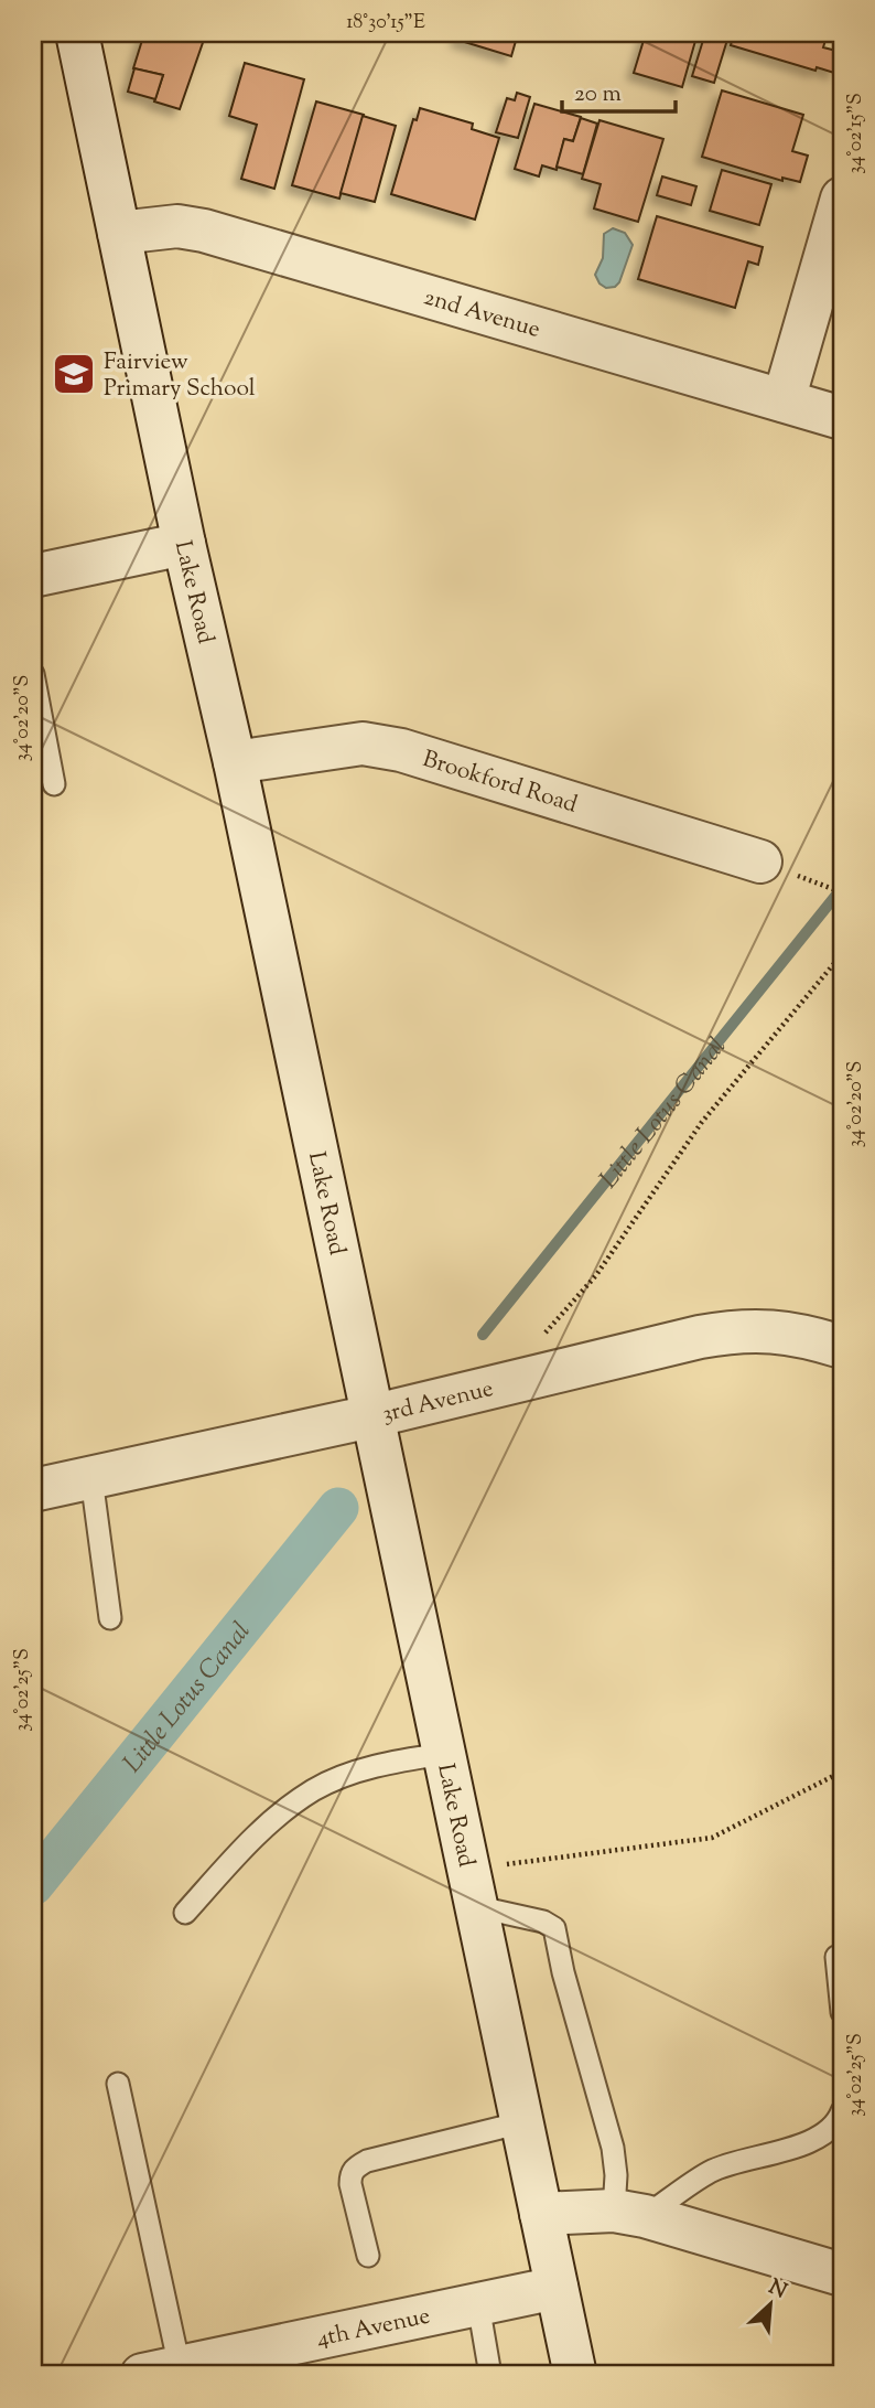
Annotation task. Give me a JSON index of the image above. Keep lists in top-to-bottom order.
{
  "streets": {
    "street": [
      "2nd Avenue",
      "Lake Road",
      "Brookford Road",
      "3rd Avenue",
      "4th Avenue"
    ]
  },
  "crossings": [
    ["2nd Avenue", "Lake Road"],
    ["Lake Road", "Brookford Road"],
    ["Lake Road", "3rd Avenue"],
    ["Lake Road", "4th Avenue"]
  ],
  "water": ["Little Lotus Canal"],
  "places": {
    "school or university": ["Fairview Primary School"]
  },
  "scale_bar": "20 m",
  "north": "top right",
  "coordinates": [
    "18°30'15\"E",
    "34°02'15\"S",
    "34°02'20\"S",
    "34°02'25\"S"
  ]
}
